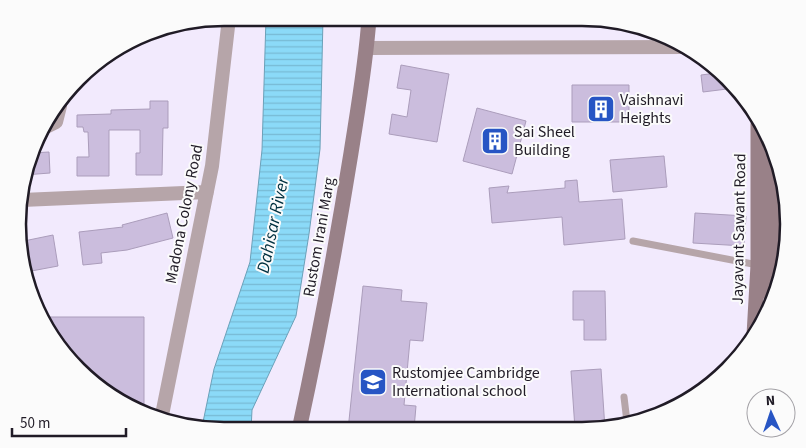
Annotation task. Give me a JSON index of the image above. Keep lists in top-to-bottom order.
{
  "streets": {
    "street": ["Madona Colony Road", "Jayavant Sawant Road", "Rustom Irani Marg"]
  },
  "water": ["Dahisar River"],
  "places": {
    "building": ["Vaishnavi Heights", "Sai Sheel Building"],
    "school or university": ["Rustomjee Cambridge International school"]
  },
  "scale_bar": "50 m",
  "north": "top"
}
